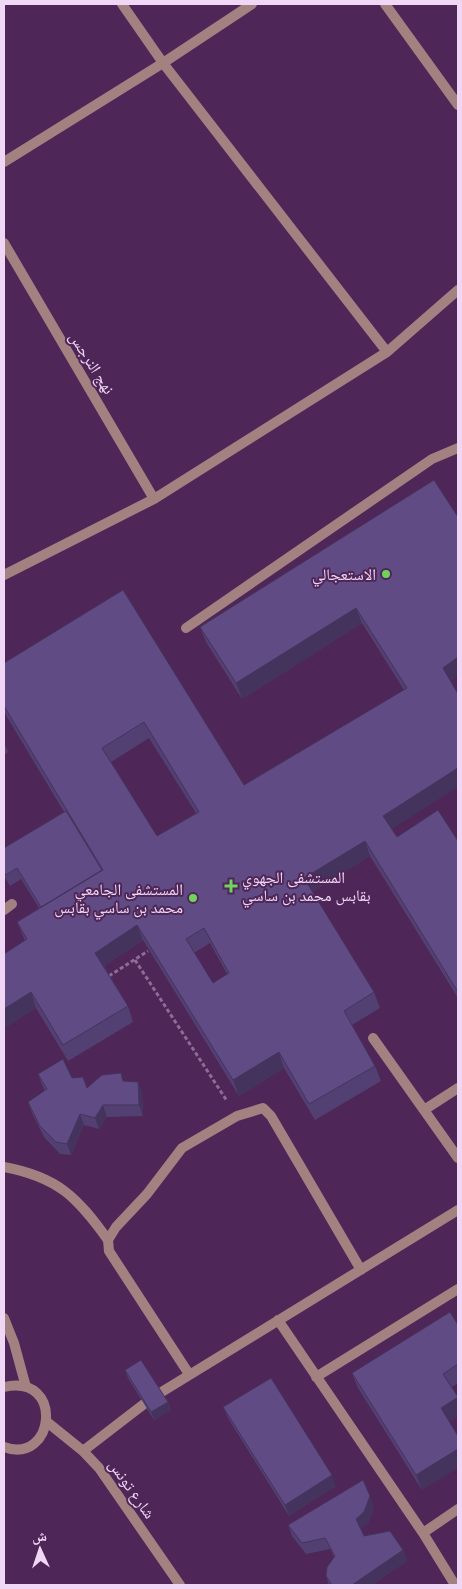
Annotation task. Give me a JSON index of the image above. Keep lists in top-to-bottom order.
{
  "streets": {
    "street": ["نهج النرجس", "شارع تونس"]
  },
  "places": {
    "other": ["الاستعجالي", "المستشفى الجامعي محمد بن ساسي بقابس"],
    "health": ["المستشفى الجهوي بقابس محمد بن ساسي"]
  },
  "north": "top"
}
